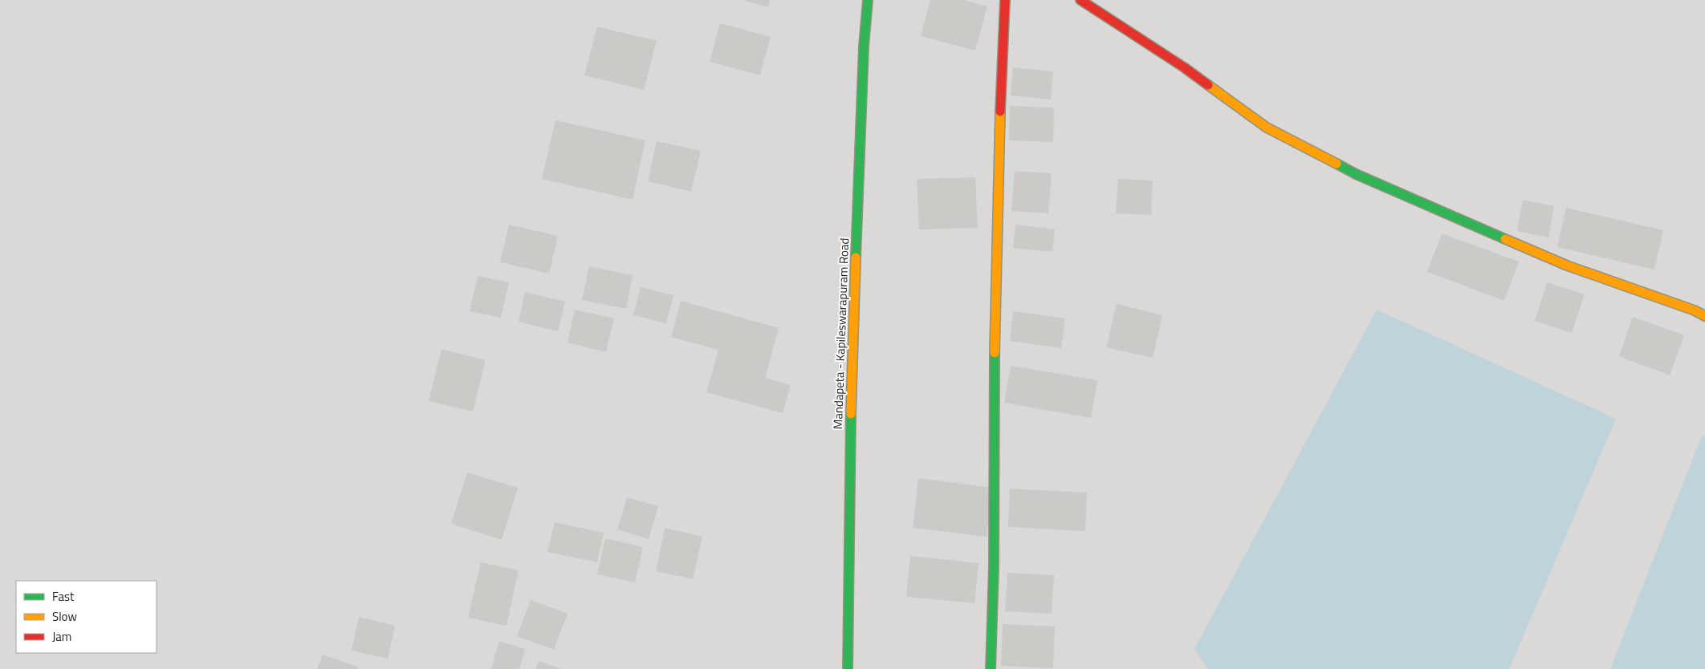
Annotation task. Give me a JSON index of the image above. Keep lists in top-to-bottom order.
{
  "streets": {
    "street": ["Mandapeta - Kapileswarapuram Road"]
  },
  "legend": ["Fast", "Slow", "Jam"]
}
